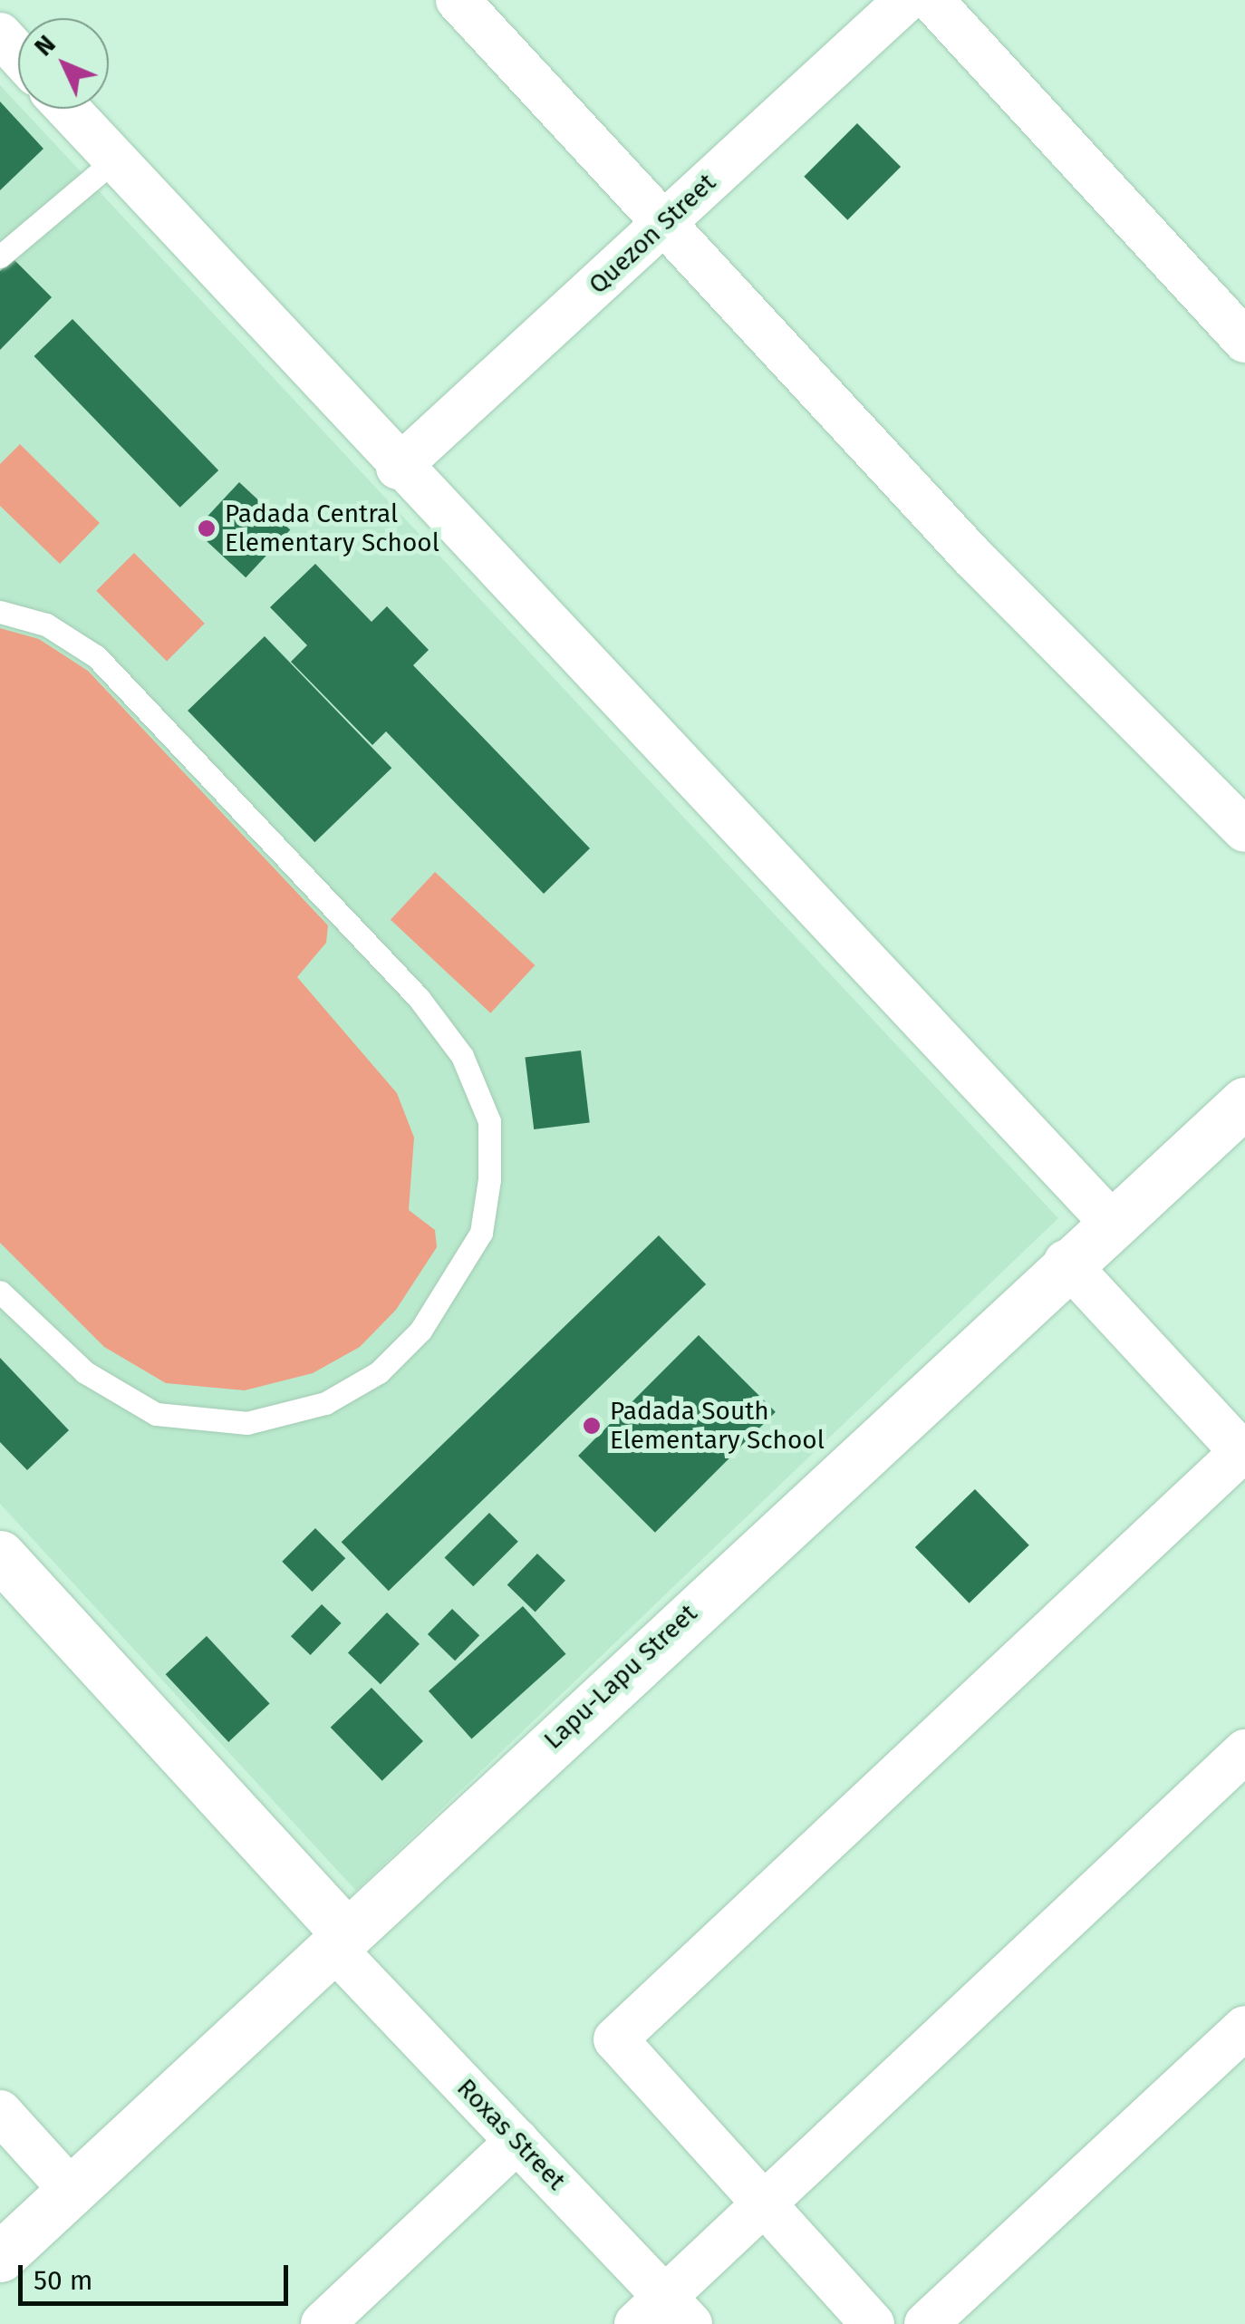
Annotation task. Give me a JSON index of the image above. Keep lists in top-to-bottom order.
{
  "streets": {
    "street": ["Quezon Street", "Lapu-Lapu Street", "Roxas Street"]
  },
  "crossings": [
    ["Lapu-Lapu Street", "Roxas Street"]
  ],
  "places": ["Padada Central Elementary School", "Padada South Elementary School"],
  "scale_bar": "50 m",
  "north": "top left"
}
